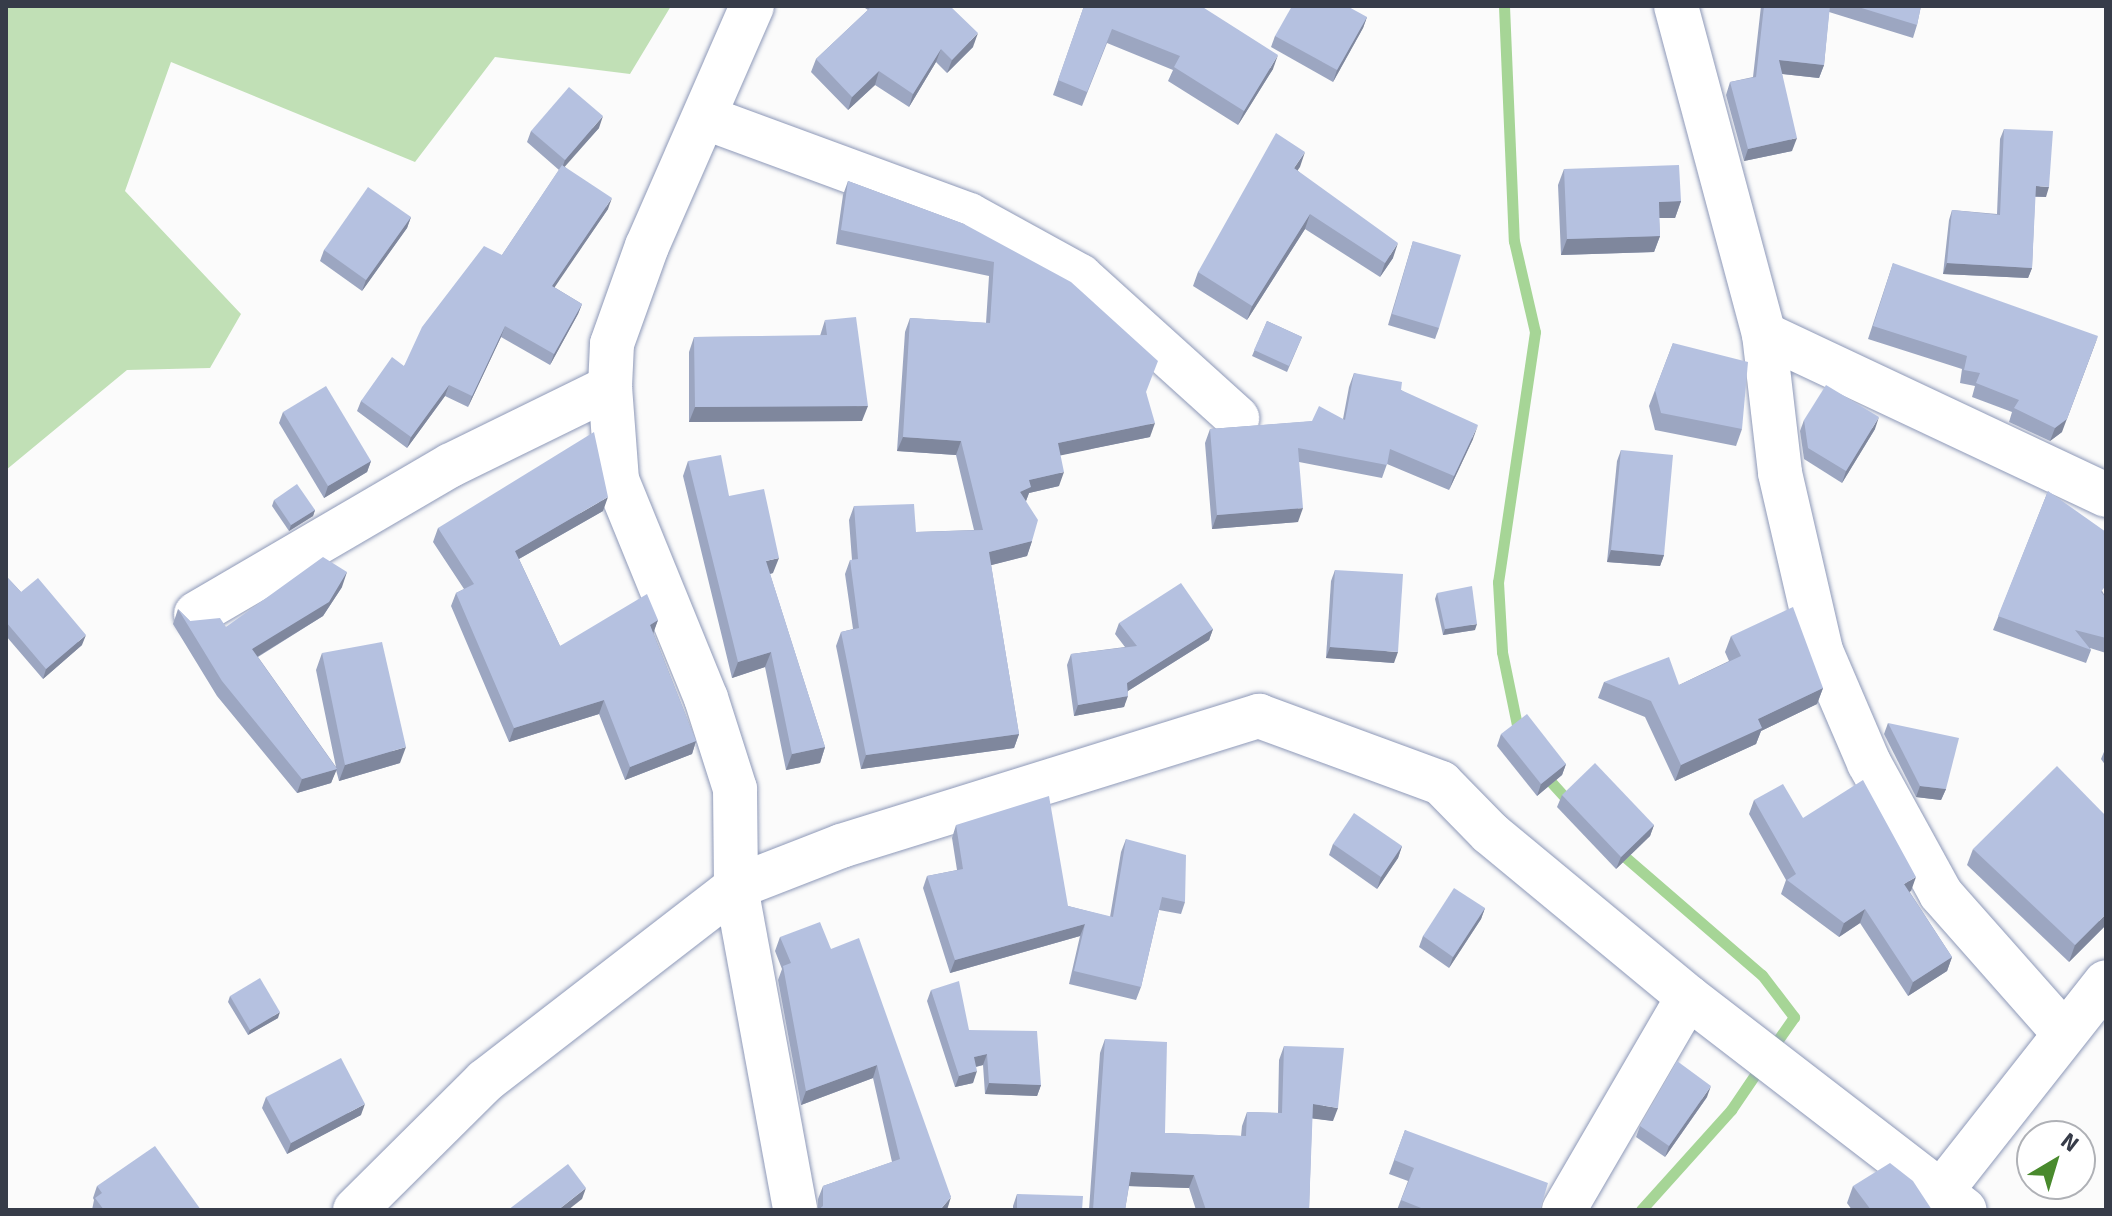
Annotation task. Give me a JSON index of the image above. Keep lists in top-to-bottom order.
{
  "north": "top right"
}
